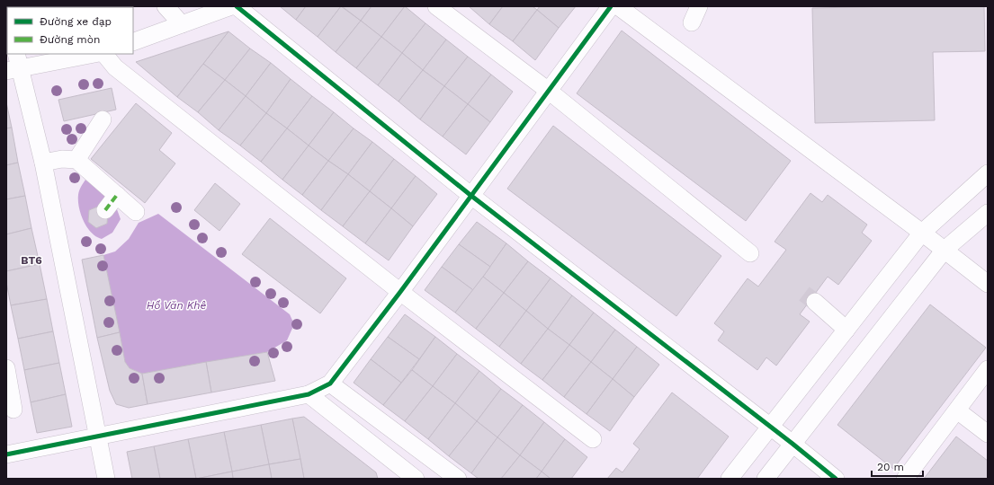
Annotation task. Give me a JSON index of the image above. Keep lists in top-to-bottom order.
{
  "districts": ["BT6"],
  "water": ["Hồ Văn Khê"],
  "legend": ["Đường xe đạp", "Đường mòn"],
  "scale_bar": "20 m"
}
